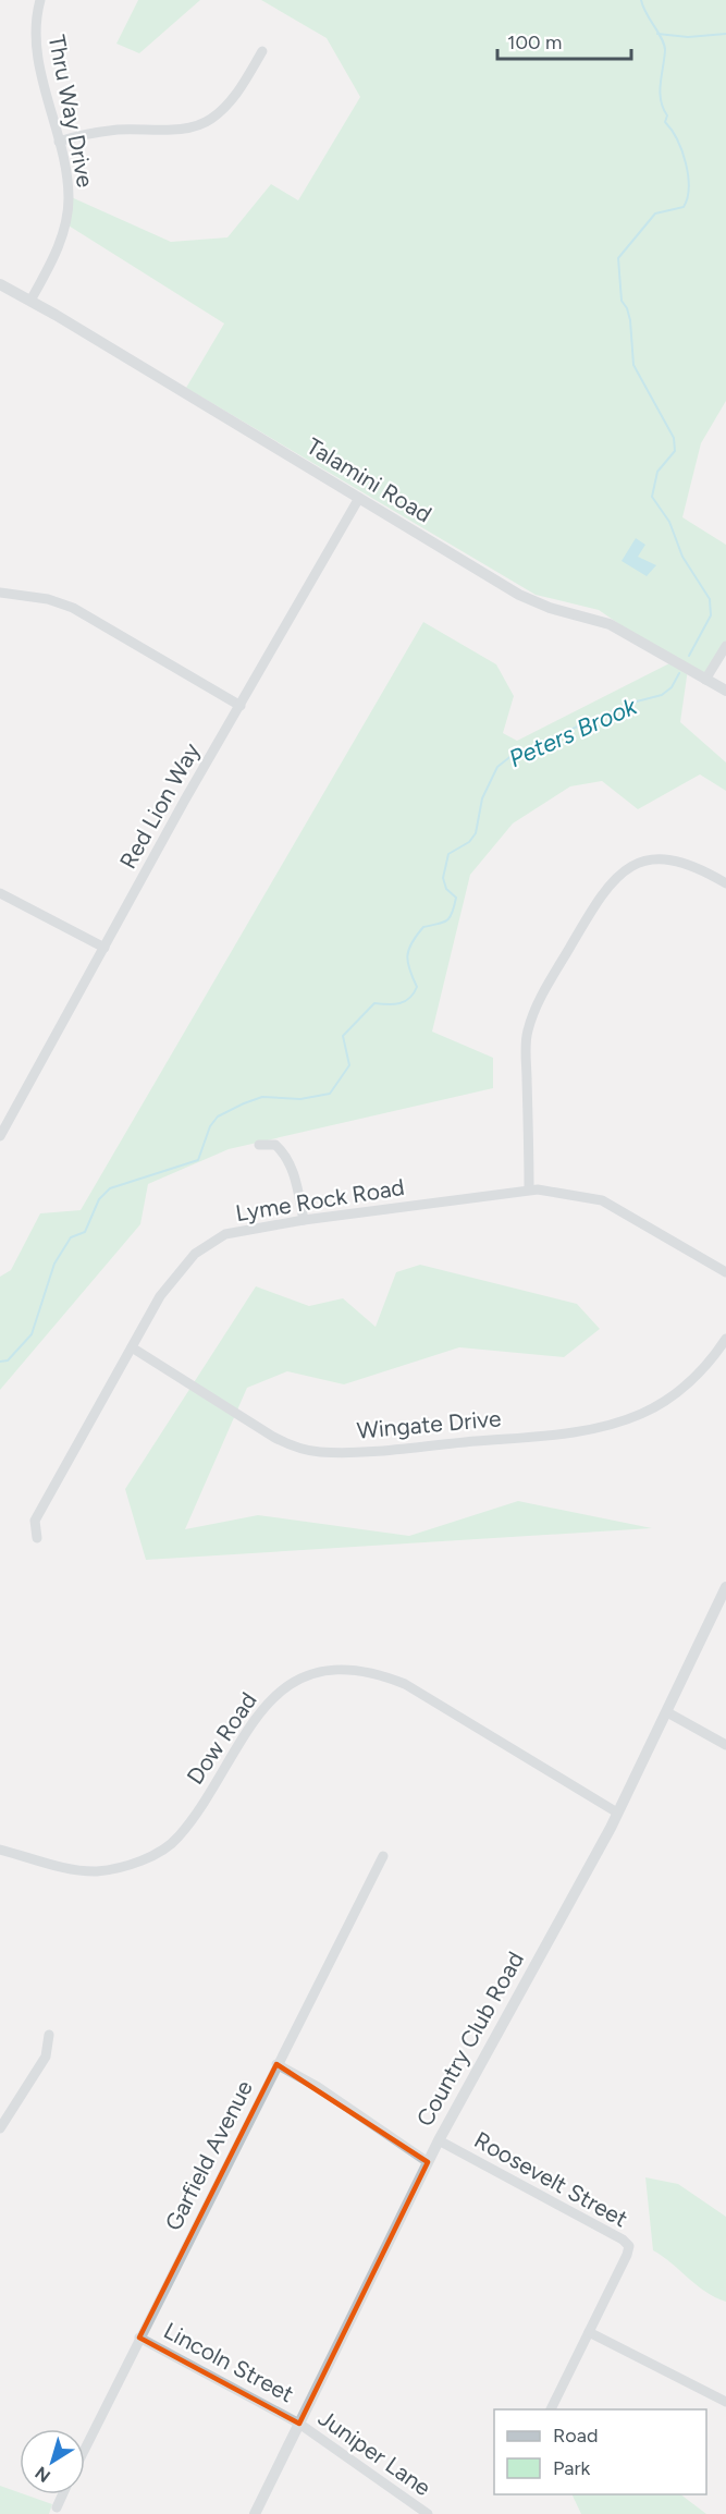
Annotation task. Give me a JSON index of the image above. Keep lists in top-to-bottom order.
{
  "streets": {
    "street": [
      "Thru Way Drive",
      "Talamini Road",
      "Red Lion Way",
      "Lyme Rock Road",
      "Wingate Drive",
      "Dow Road",
      "Country Club Road",
      "Garfield Avenue",
      "Roosevelt Street",
      "Lincoln Street",
      "Juniper Lane"
    ]
  },
  "crossings": [
    ["Thru Way Drive", "Talamini Road"],
    ["Talamini Road", "Red Lion Way"],
    ["Lyme Rock Road", "Wingate Drive"],
    ["Dow Road", "Country Club Road"],
    ["Country Club Road", "Roosevelt Street"],
    ["Country Club Road", "Lincoln Street"],
    ["Country Club Road", "Juniper Lane"],
    ["Garfield Avenue", "Lincoln Street"],
    ["Lincoln Street", "Juniper Lane"]
  ],
  "water": ["Peters Brook"],
  "legend": ["Road", "Park"],
  "scale_bar": "100 m",
  "north": "bottom left"
}
